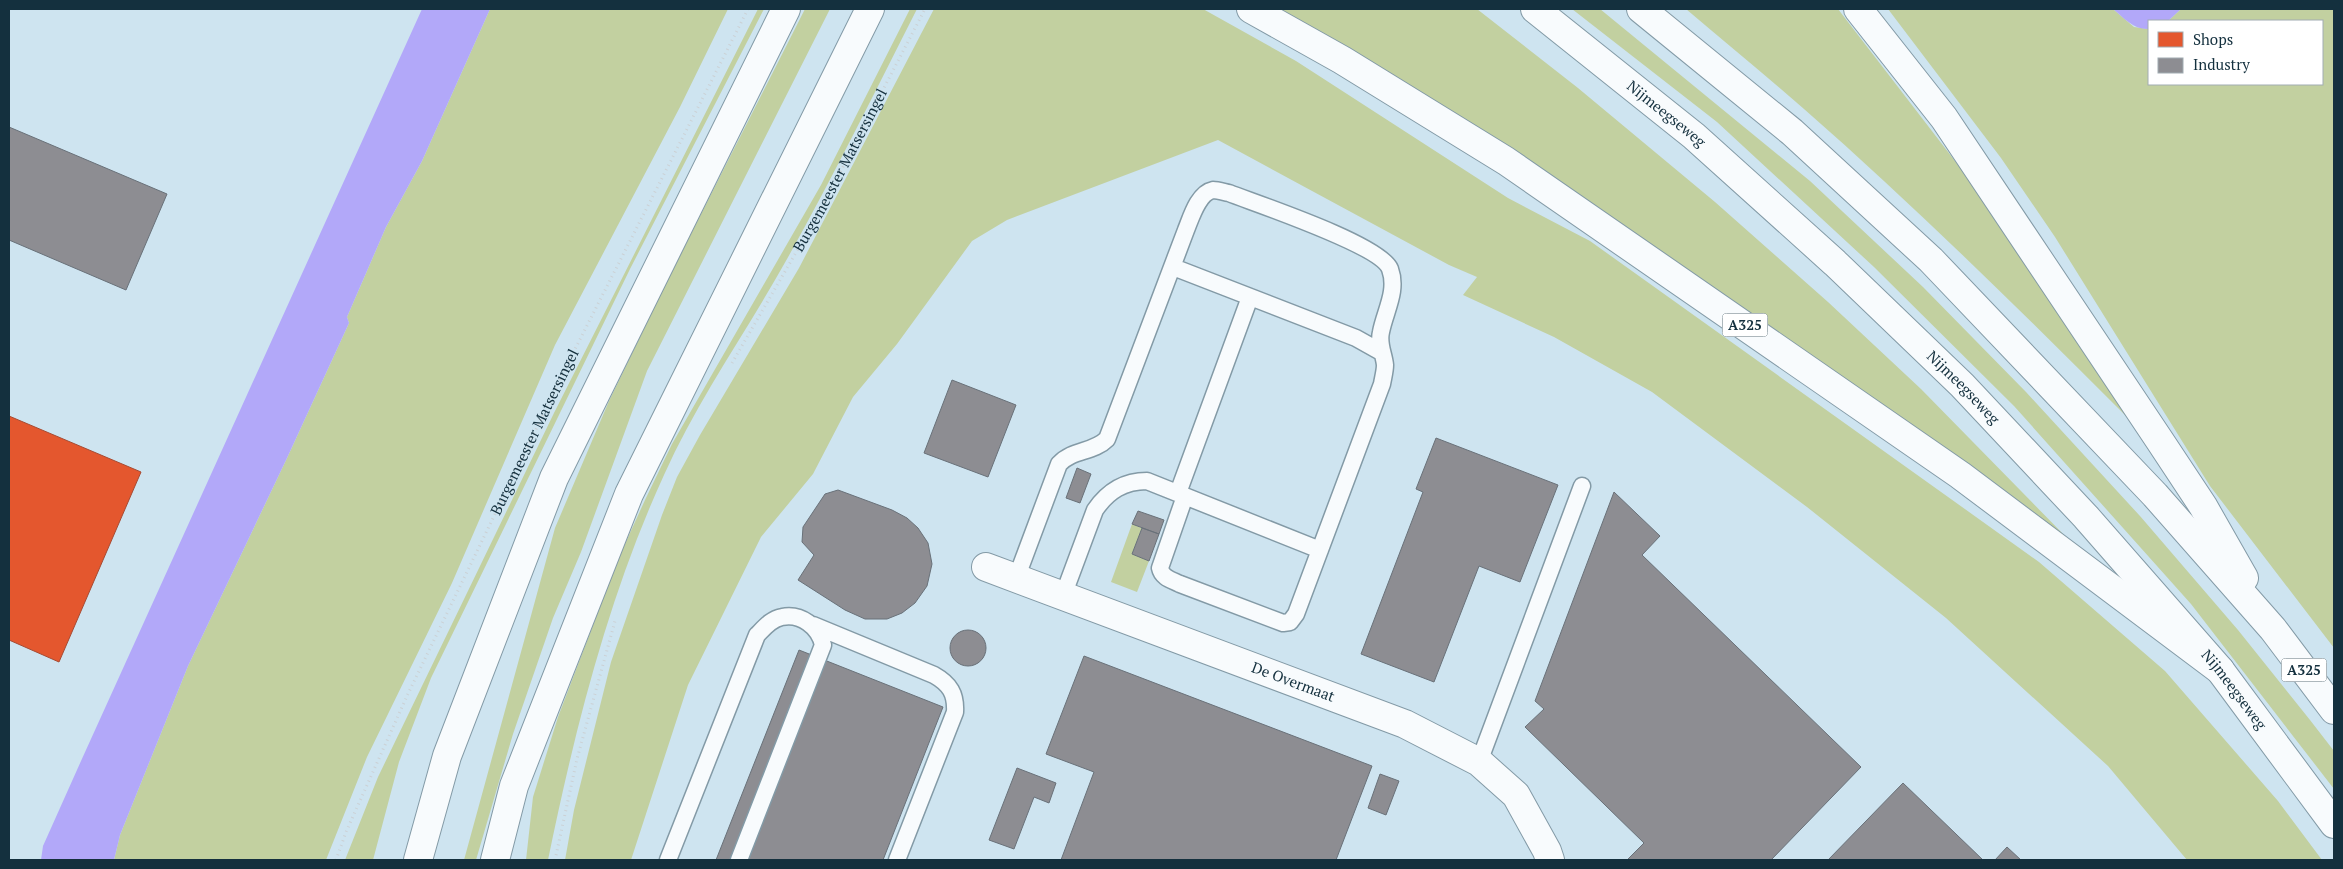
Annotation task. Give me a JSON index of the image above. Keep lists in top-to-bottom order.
{
  "streets": {
    "main road": ["Nijmeegseweg", "A325", "De Overmaat"],
    "path": ["Burgemeester Matsersingel"]
  },
  "crossings": [
    ["Nijmeegseweg", "A325"]
  ],
  "legend": ["Shops", "Industry"]
}
